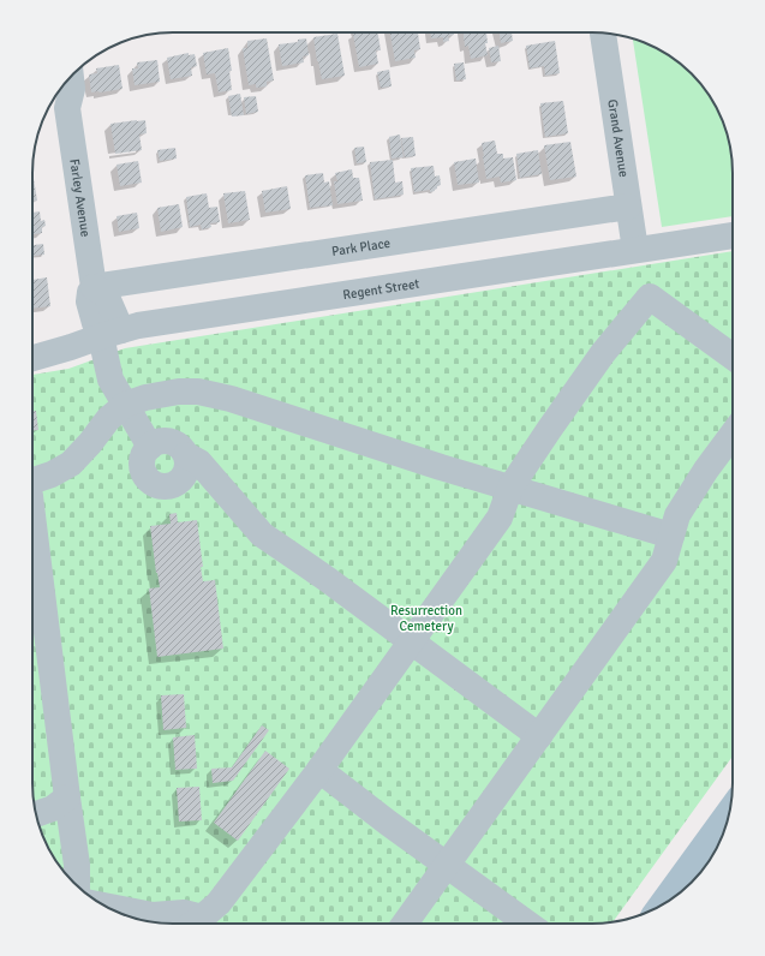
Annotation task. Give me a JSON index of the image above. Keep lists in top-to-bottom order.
{
  "streets": {
    "street": [
      "Grand Avenue",
      "Farley Avenue",
      "Park Place",
      "Regent Street"
    ]
  },
  "crossings": [
    ["Grand Avenue", "Park Place"],
    ["Grand Avenue", "Regent Street"],
    ["Farley Avenue", "Park Place"],
    ["Farley Avenue", "Regent Street"]
  ],
  "parks": ["Resurrection Cemetery"]
}
